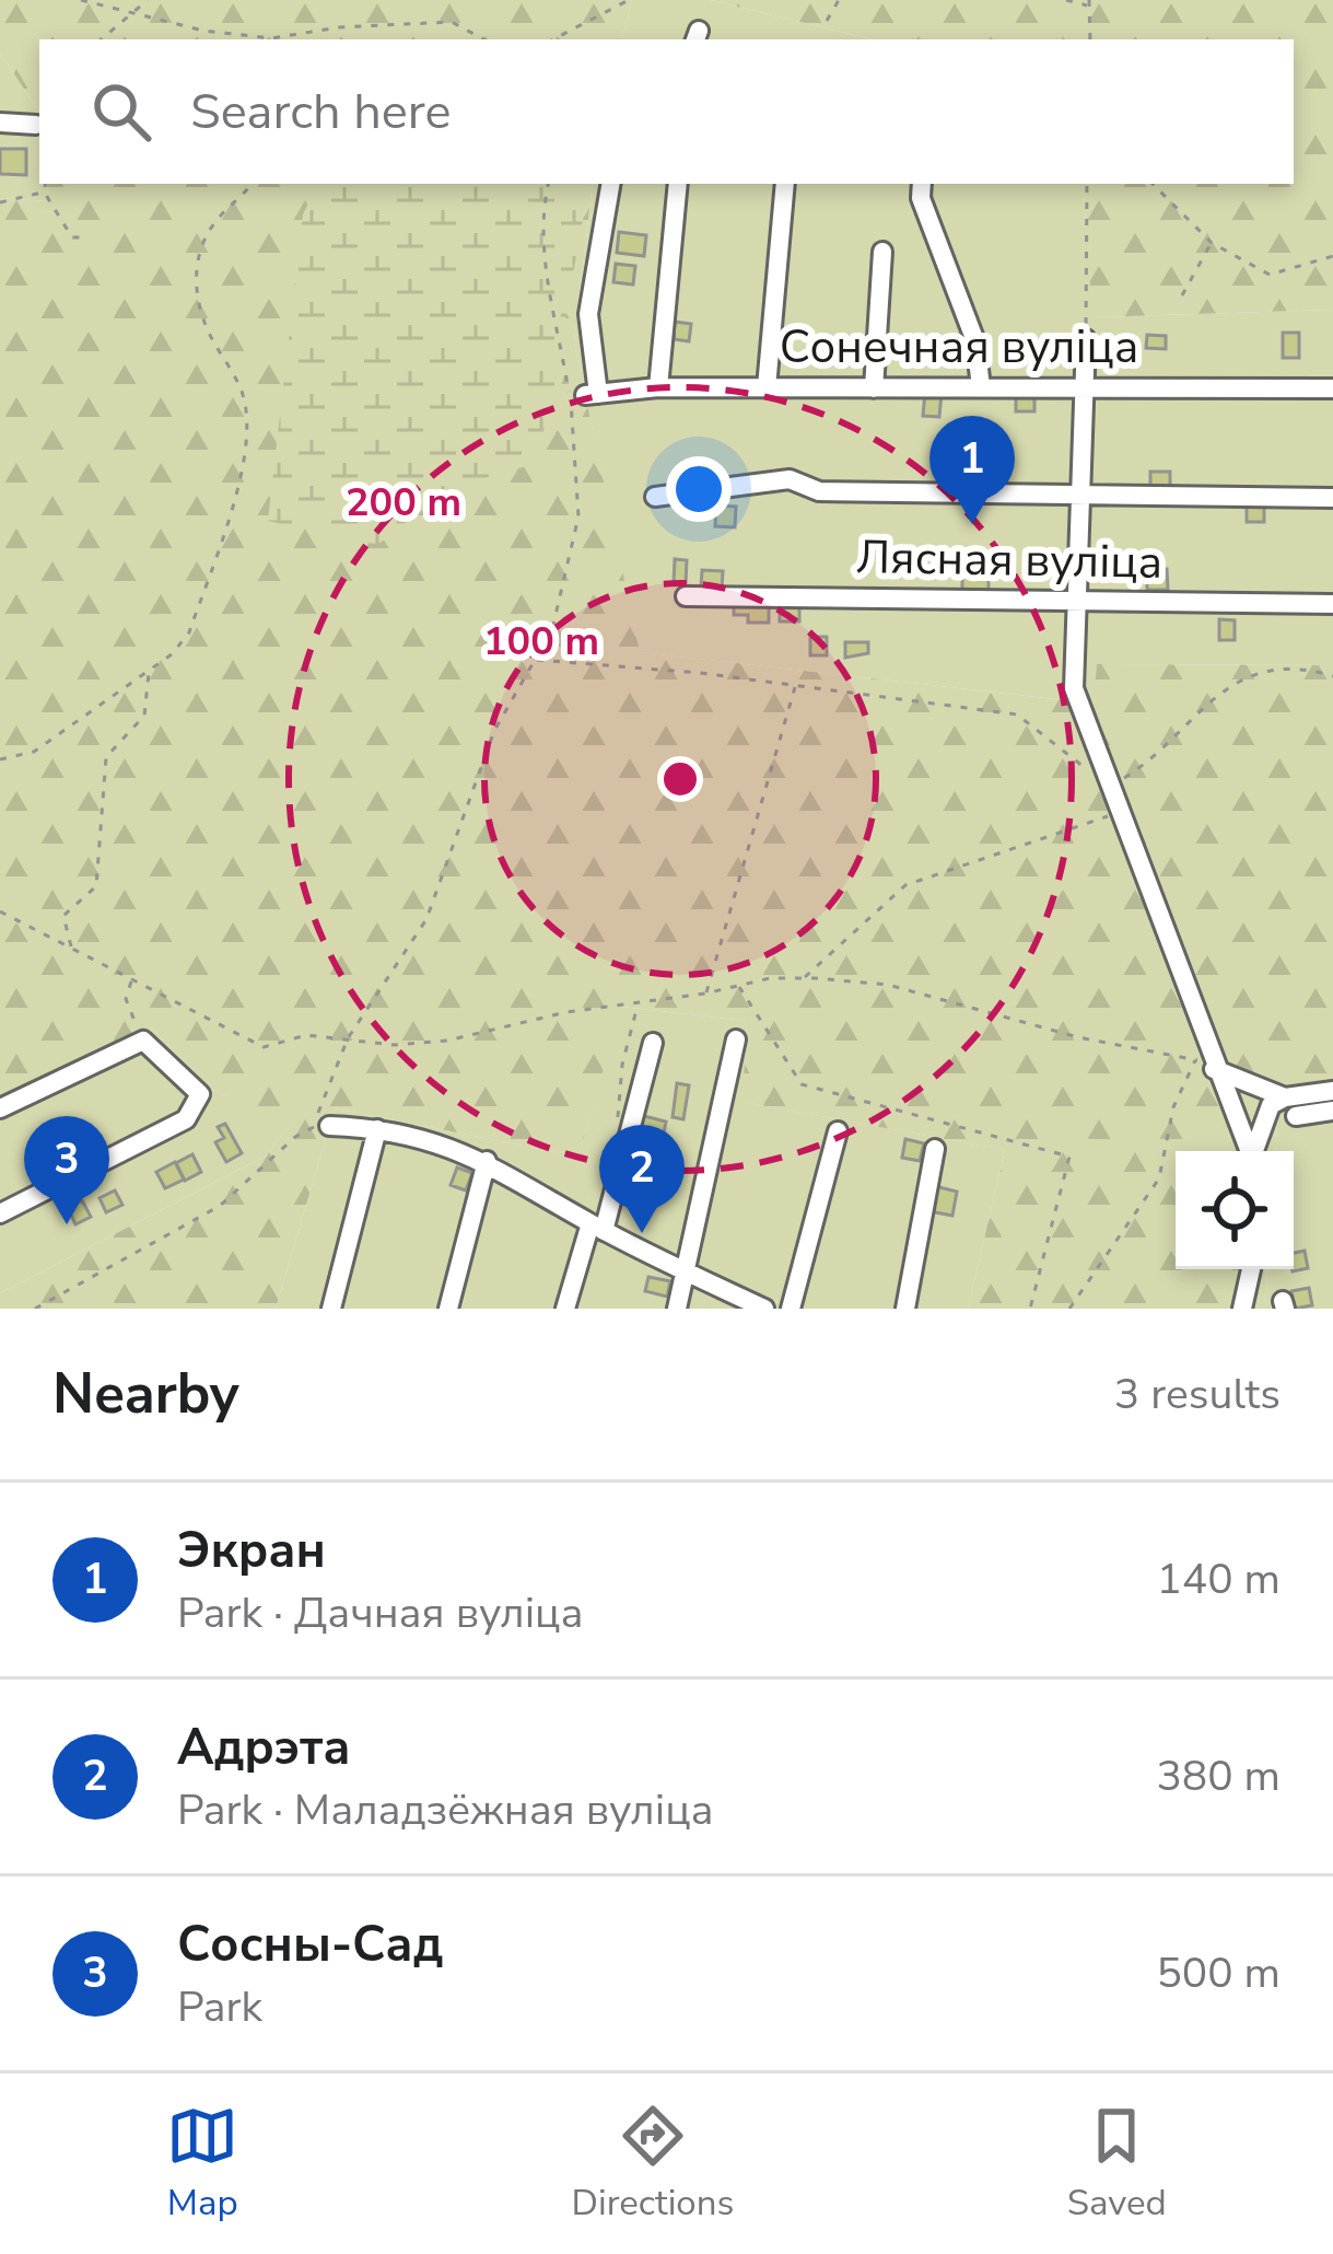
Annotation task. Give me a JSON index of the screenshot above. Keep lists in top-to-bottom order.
{
  "streets": {
    "street": ["Сонечная вуліца", "Лясная вуліца"]
  },
  "page": {
    "search": "Search here",
    "pins": ["1", "3", "2"],
    "heading": ["Nearby", "3 results"],
    "list": [
      {
        "mark": "1",
        "name": "Экран",
        "note": "Park · Дачная вуліца",
        "value": "140 m"
      },
      {
        "mark": "2",
        "name": "Адрэта",
        "note": "Park · Маладзёжная вуліца",
        "value": "380 m"
      },
      {
        "mark": "3",
        "name": "Сосны-Сад",
        "note": "Park",
        "value": "500 m"
      }
    ],
    "nav": ["Map", "Directions", "Saved"]
  },
  "rings": ["200 m", "100 m"]
}
